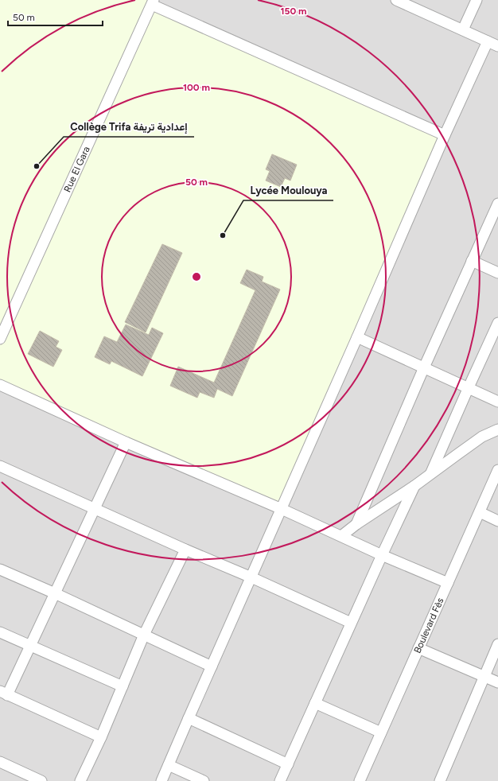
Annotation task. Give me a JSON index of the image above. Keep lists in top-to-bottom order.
{
  "streets": {
    "street": ["Rue El Gara", "Boulevard Fès"]
  },
  "places": ["Collège Trifa إعدادية تريفة", "Lycée Moulouya"],
  "scale_bar": "50 m",
  "rings": ["150 m", "100 m", "50 m"]
}
